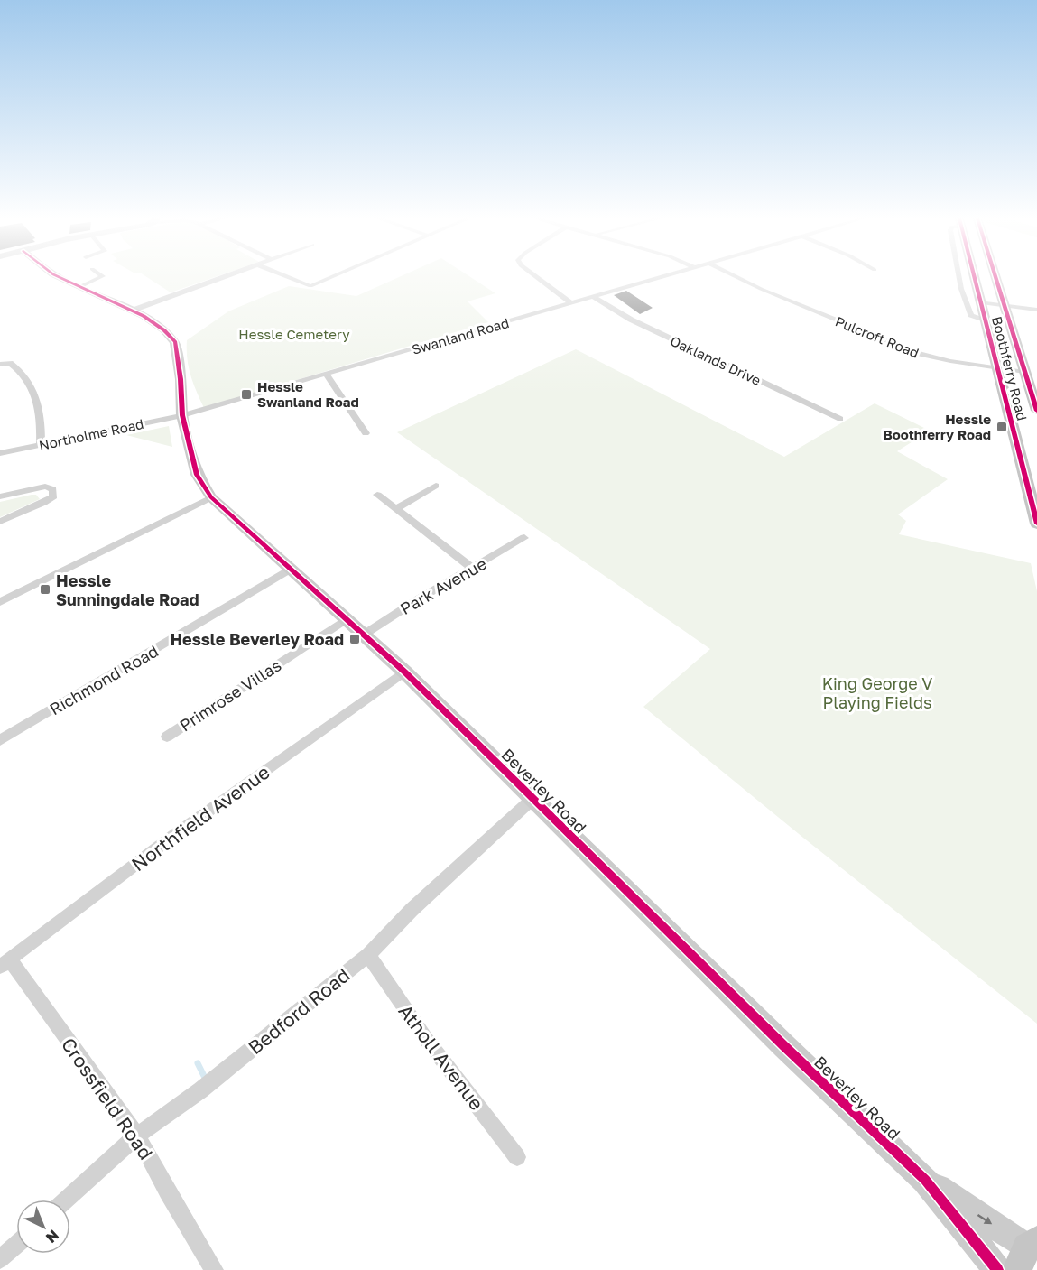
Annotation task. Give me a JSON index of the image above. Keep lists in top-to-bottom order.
{
  "streets": {
    "main road": ["Boothferry Road"],
    "street": [
      "Swanland Road",
      "Pulcroft Road",
      "Oaklands Drive",
      "Northolme Road",
      "Park Avenue",
      "Richmond Road",
      "Primrose Villas",
      "Beverley Road",
      "Northfield Avenue",
      "Bedford Road",
      "Atholl Avenue",
      "Crossfield Road"
    ]
  },
  "crossings": [
    ["Swanland Road", "Oaklands Drive"],
    ["Swanland Road", "Northolme Road"],
    ["Swanland Road", "Beverley Road"],
    ["Pulcroft Road", "Boothferry Road"],
    ["Northolme Road", "Beverley Road"],
    ["Park Avenue", "Beverley Road"],
    ["Richmond Road", "Beverley Road"],
    ["Primrose Villas", "Beverley Road"],
    ["Beverley Road", "Northfield Avenue"],
    ["Beverley Road", "Bedford Road"],
    ["Northfield Avenue", "Crossfield Road"],
    ["Bedford Road", "Atholl Avenue"],
    ["Bedford Road", "Crossfield Road"]
  ],
  "parks": ["Hessle Cemetery", "King George V Playing Fields"],
  "places": {
    "transit": [
      "Hessle Swanland Road",
      "Hessle Boothferry Road",
      "Hessle Sunningdale Road",
      "Hessle Beverley Road"
    ]
  },
  "north": "bottom right"
}
